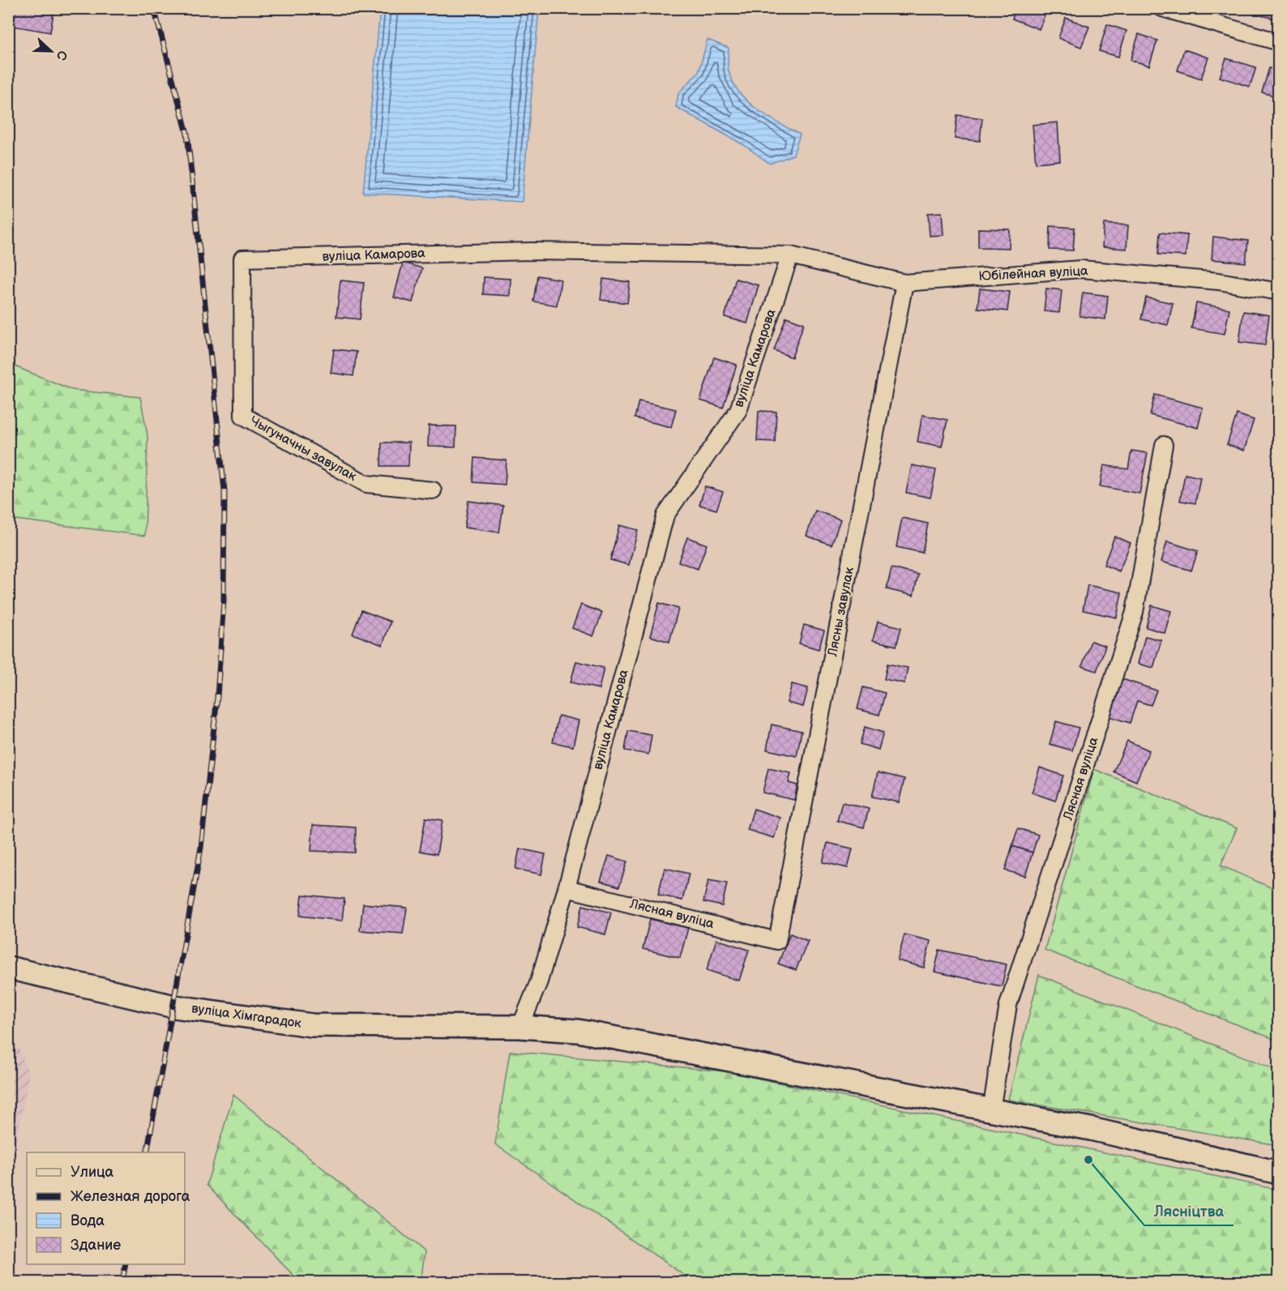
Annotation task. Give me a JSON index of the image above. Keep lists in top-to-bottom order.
{
  "streets": {
    "main road": ["вуліца Хімгарадок"],
    "street": [
      "вуліца Камарова",
      "Юбілейная вуліца",
      "Чыгуначны завулак",
      "Лясны завулак",
      "Лясная вуліца"
    ]
  },
  "crossings": [
    ["вуліца Камарова", "Юбілейная вуліца"],
    ["вуліца Камарова", "Чыгуначны завулак"],
    ["вуліца Камарова", "Лясная вуліца"],
    ["вуліца Камарова", "вуліца Хімгарадок"],
    ["Юбілейная вуліца", "Лясны завулак"],
    ["Лясны завулак", "Лясная вуліца"],
    ["Лясная вуліца", "вуліца Хімгарадок"]
  ],
  "places": ["Лясніцтва"],
  "legend": [
    "Улица",
    "Железная дорога",
    "Вода",
    "Здание"
  ],
  "north": "right"
}
